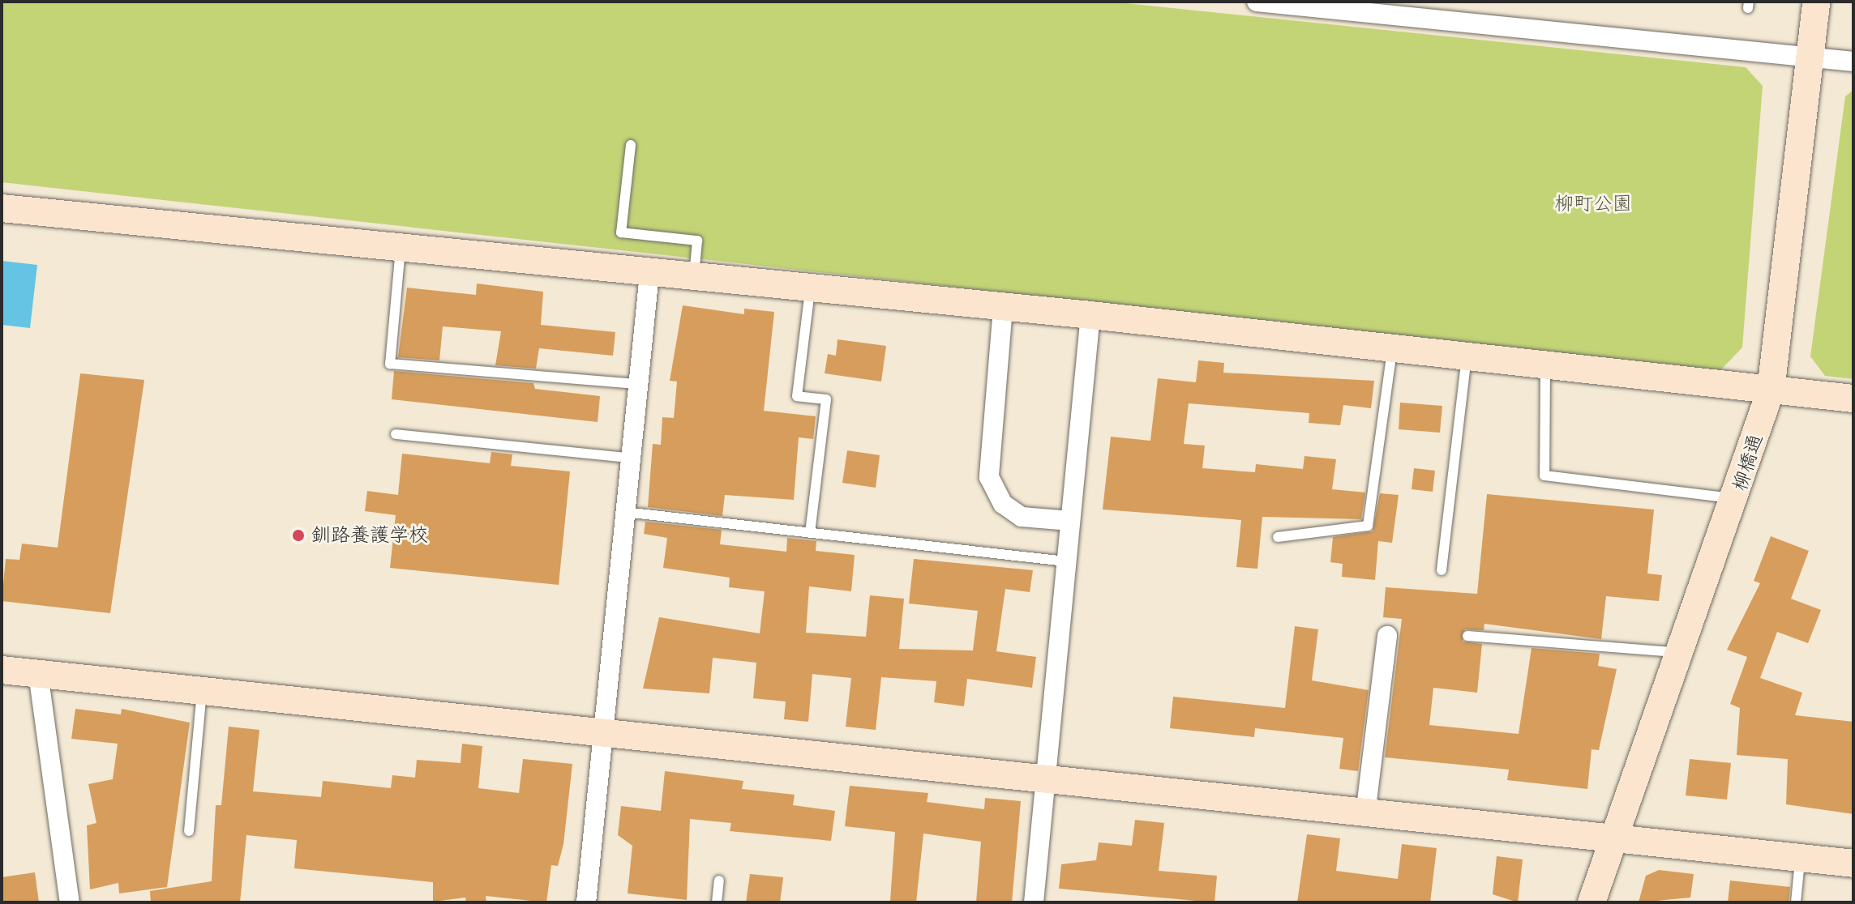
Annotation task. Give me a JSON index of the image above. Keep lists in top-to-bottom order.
{
  "streets": {
    "street": ["柳橋通"]
  },
  "parks": ["柳町公園"],
  "places": ["釧路養護学校"]
}
